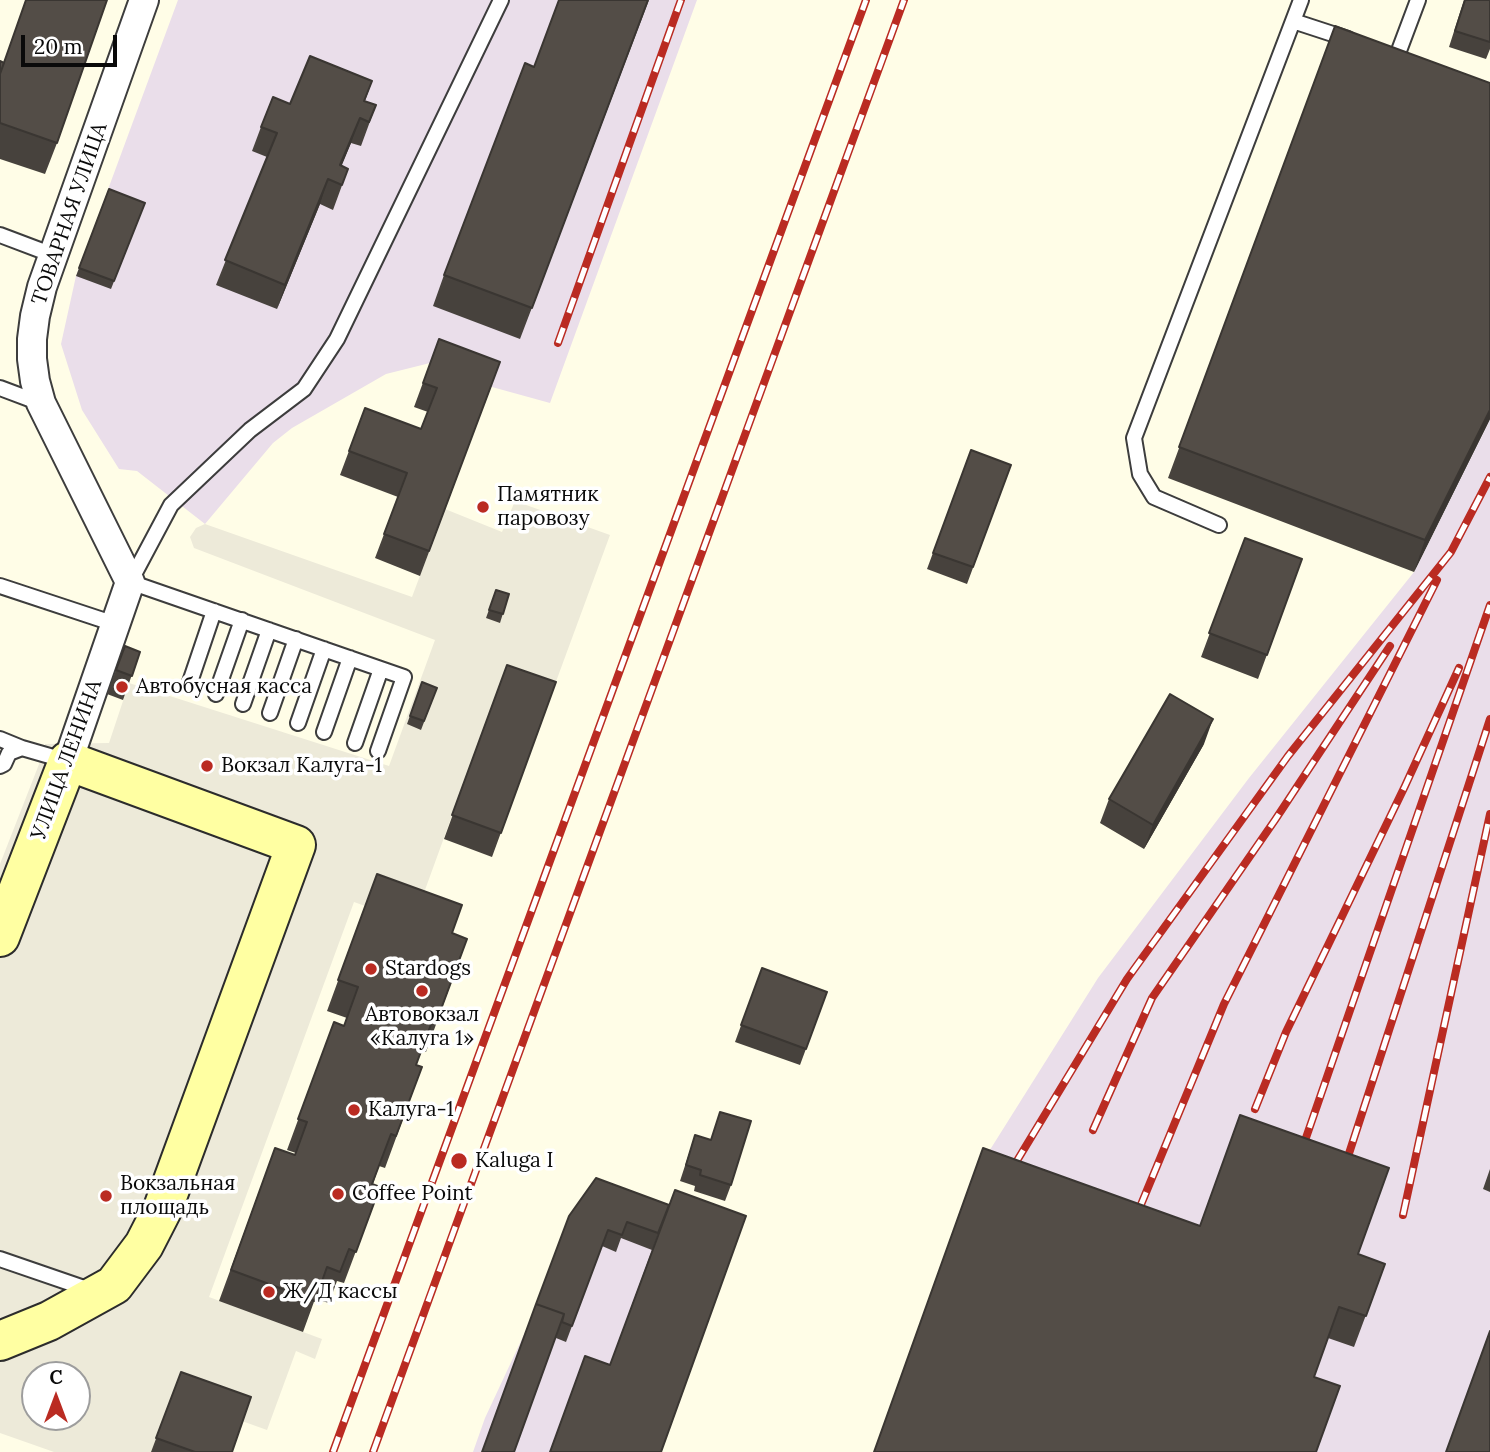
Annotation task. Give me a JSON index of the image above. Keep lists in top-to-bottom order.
{
  "streets": {
    "main road": ["УЛИЦА ЛЕНИНА"],
    "street": ["ТОВАРНАЯ УЛИЦА"]
  },
  "crossings": [
    ["ТОВАРНАЯ УЛИЦА", "УЛИЦА ЛЕНИНА"]
  ],
  "places": [
    "Памятник паровозу",
    "Автобусная касса",
    "Вокзал Калуга-1",
    "Stardogs",
    "Автовокзал «Калуга 1»",
    "Калуга-1",
    "Kaluga I",
    "Coffee Point",
    "Вокзальная площадь",
    "Ж/Д кассы"
  ],
  "scale_bar": "20 m",
  "north": "top"
}
